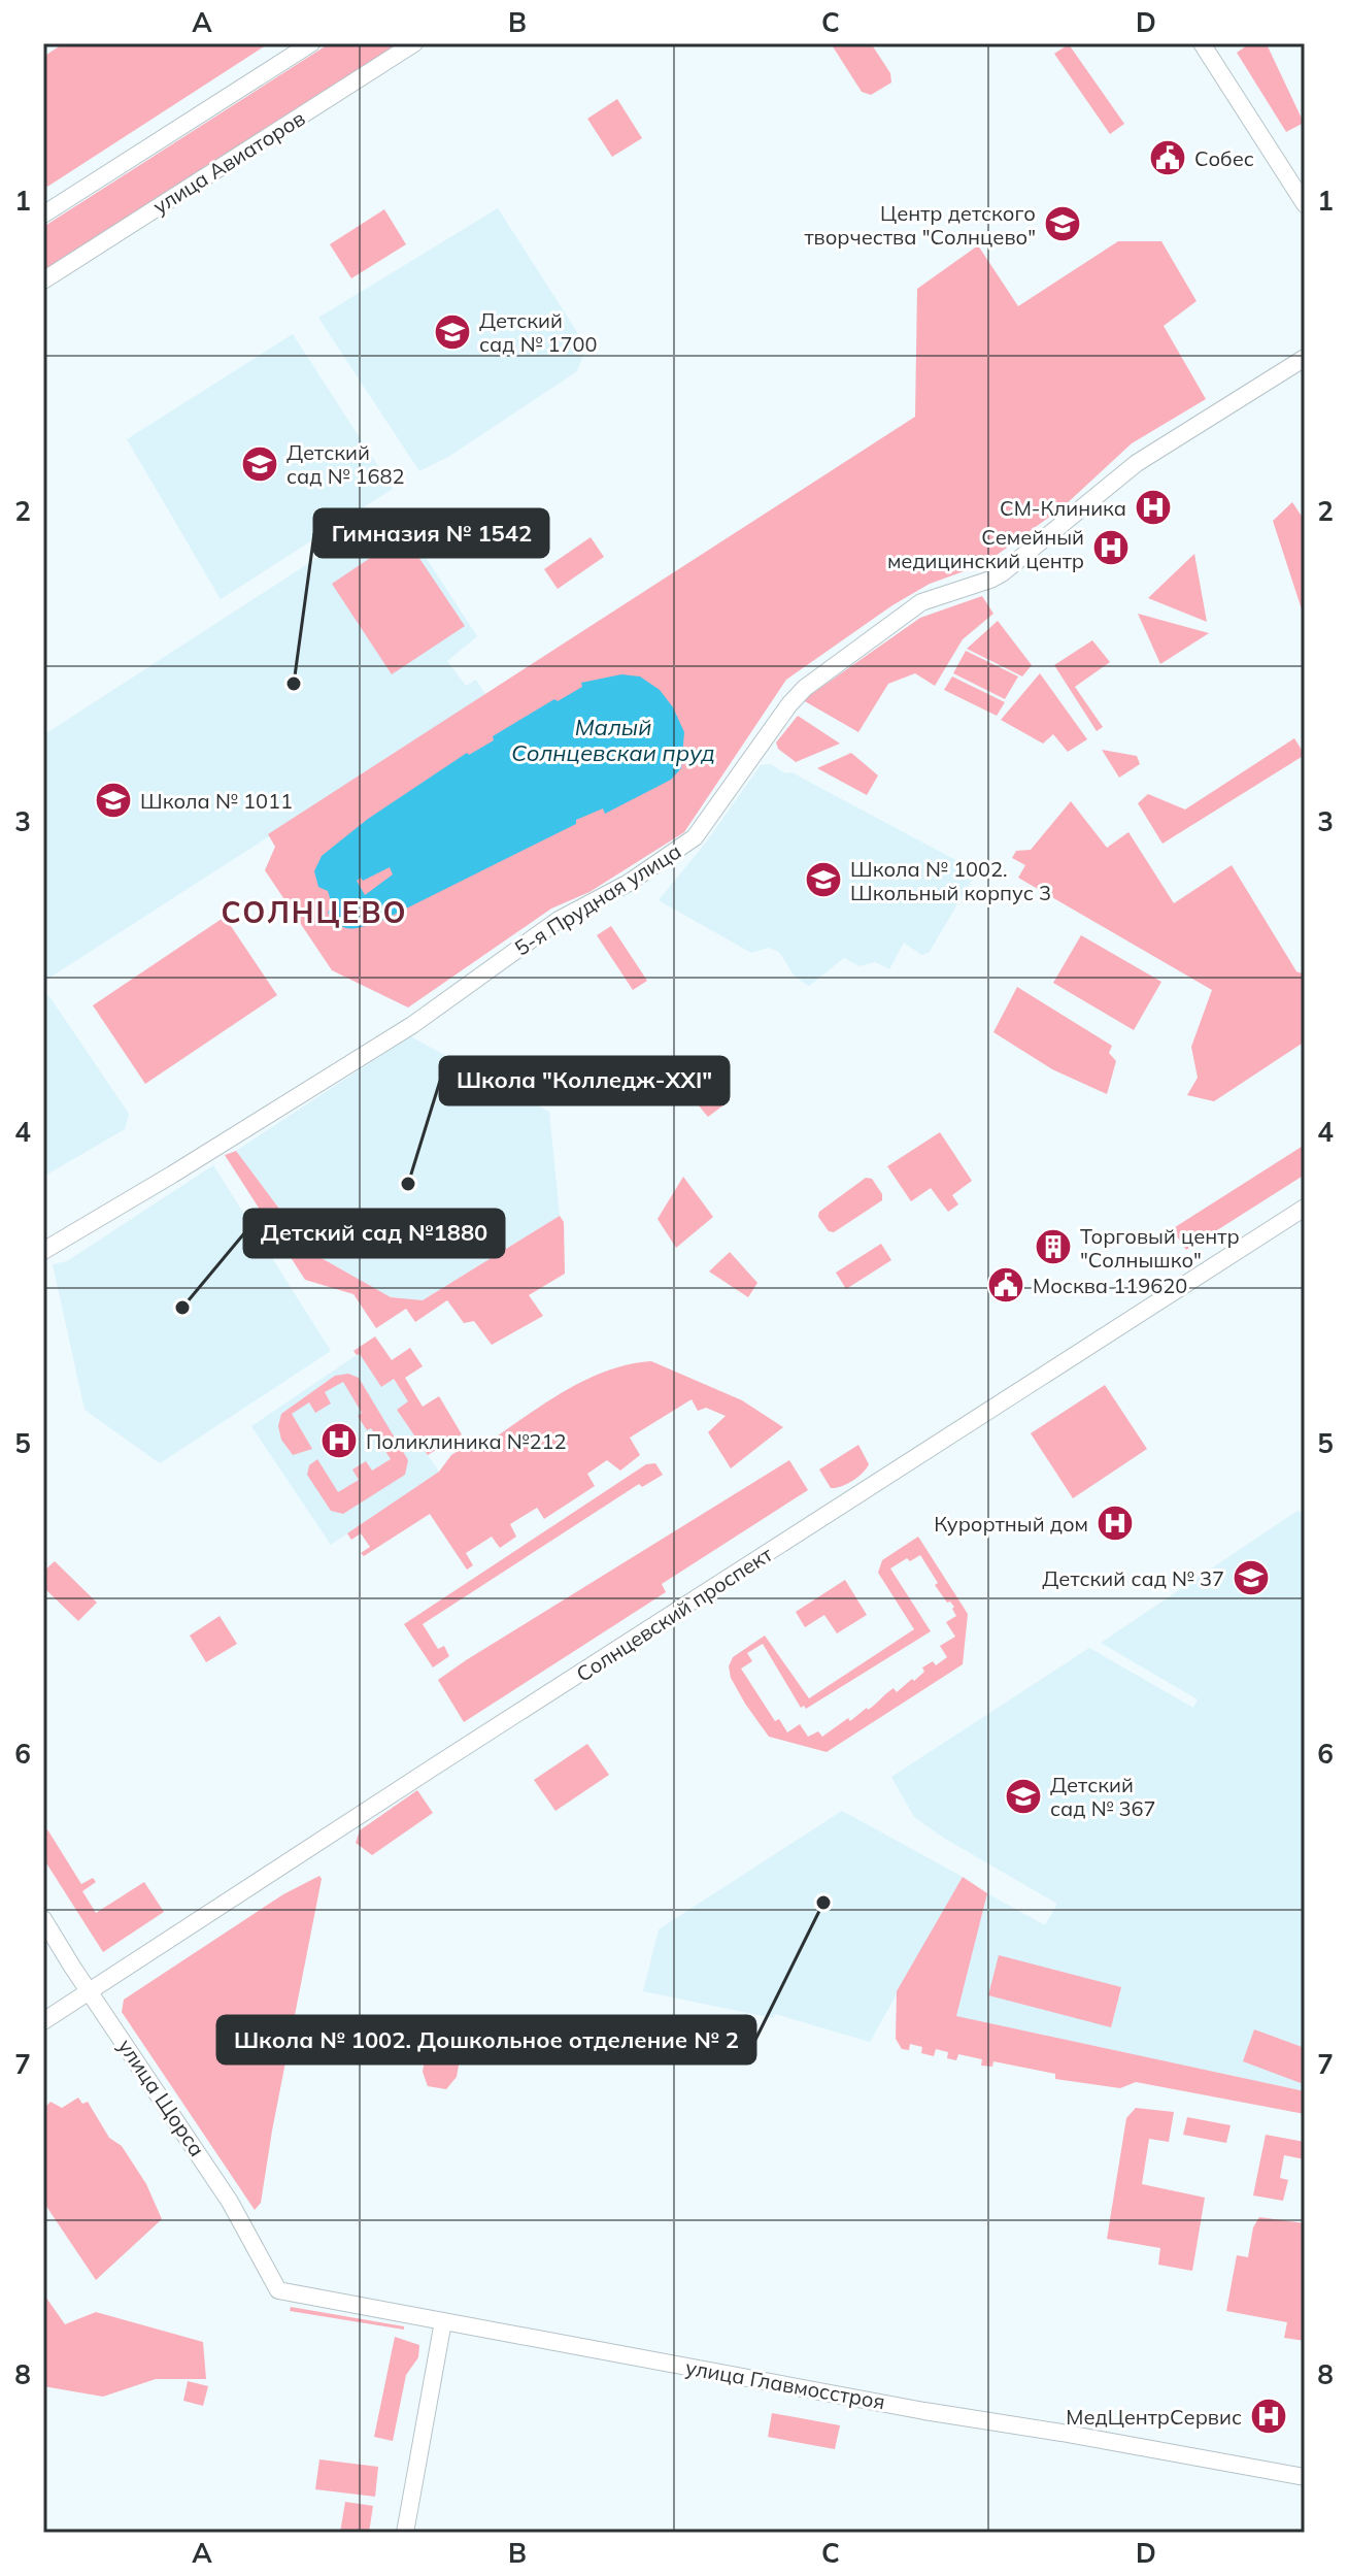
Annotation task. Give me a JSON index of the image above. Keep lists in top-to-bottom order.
{
  "streets": {
    "street": [
      "улица Авиаторов",
      "5-я Прудная улица",
      "Солнцевский проспект",
      "улица Щорса",
      "улица Главмосстроя"
    ]
  },
  "crossings": [
    ["Солнцевский проспект", "улица Щорса"],
    ["улица Щорса", "улица Главмосстроя"]
  ],
  "districts": ["СОЛНЦЕВО"],
  "water": ["Малый Солнцевскаи пруд"],
  "places": {
    "public building": ["Собес", "Москва 119620"],
    "school or university": [
      "Центр детского творчества \"Солнцево\"",
      "Детский сад № 1700",
      "Детский сад № 1682",
      "Школа № 1011",
      "Школа № 1002. Школьный корпус 3",
      "Детский сад № 37",
      "Детский сад № 367"
    ],
    "hospital": [
      "СМ-Клиника",
      "Семейный медицинский центр",
      "Поликлиника №212",
      "Курортный дом",
      "МедЦентрСервис"
    ],
    "other": [
      "Гимназия № 1542",
      "Школа \"Колледж-XXI\"",
      "Детский сад №1880",
      "Школа № 1002. Дошкольное отделение № 2"
    ],
    "building": ["Торговый центр \"Солнышко\""]
  },
  "grid": {
    "columns": [
      "A",
      "B",
      "C",
      "D"
    ],
    "rows": [
      "1",
      "2",
      "3",
      "4",
      "5",
      "6",
      "7",
      "8"
    ]
  }
}
